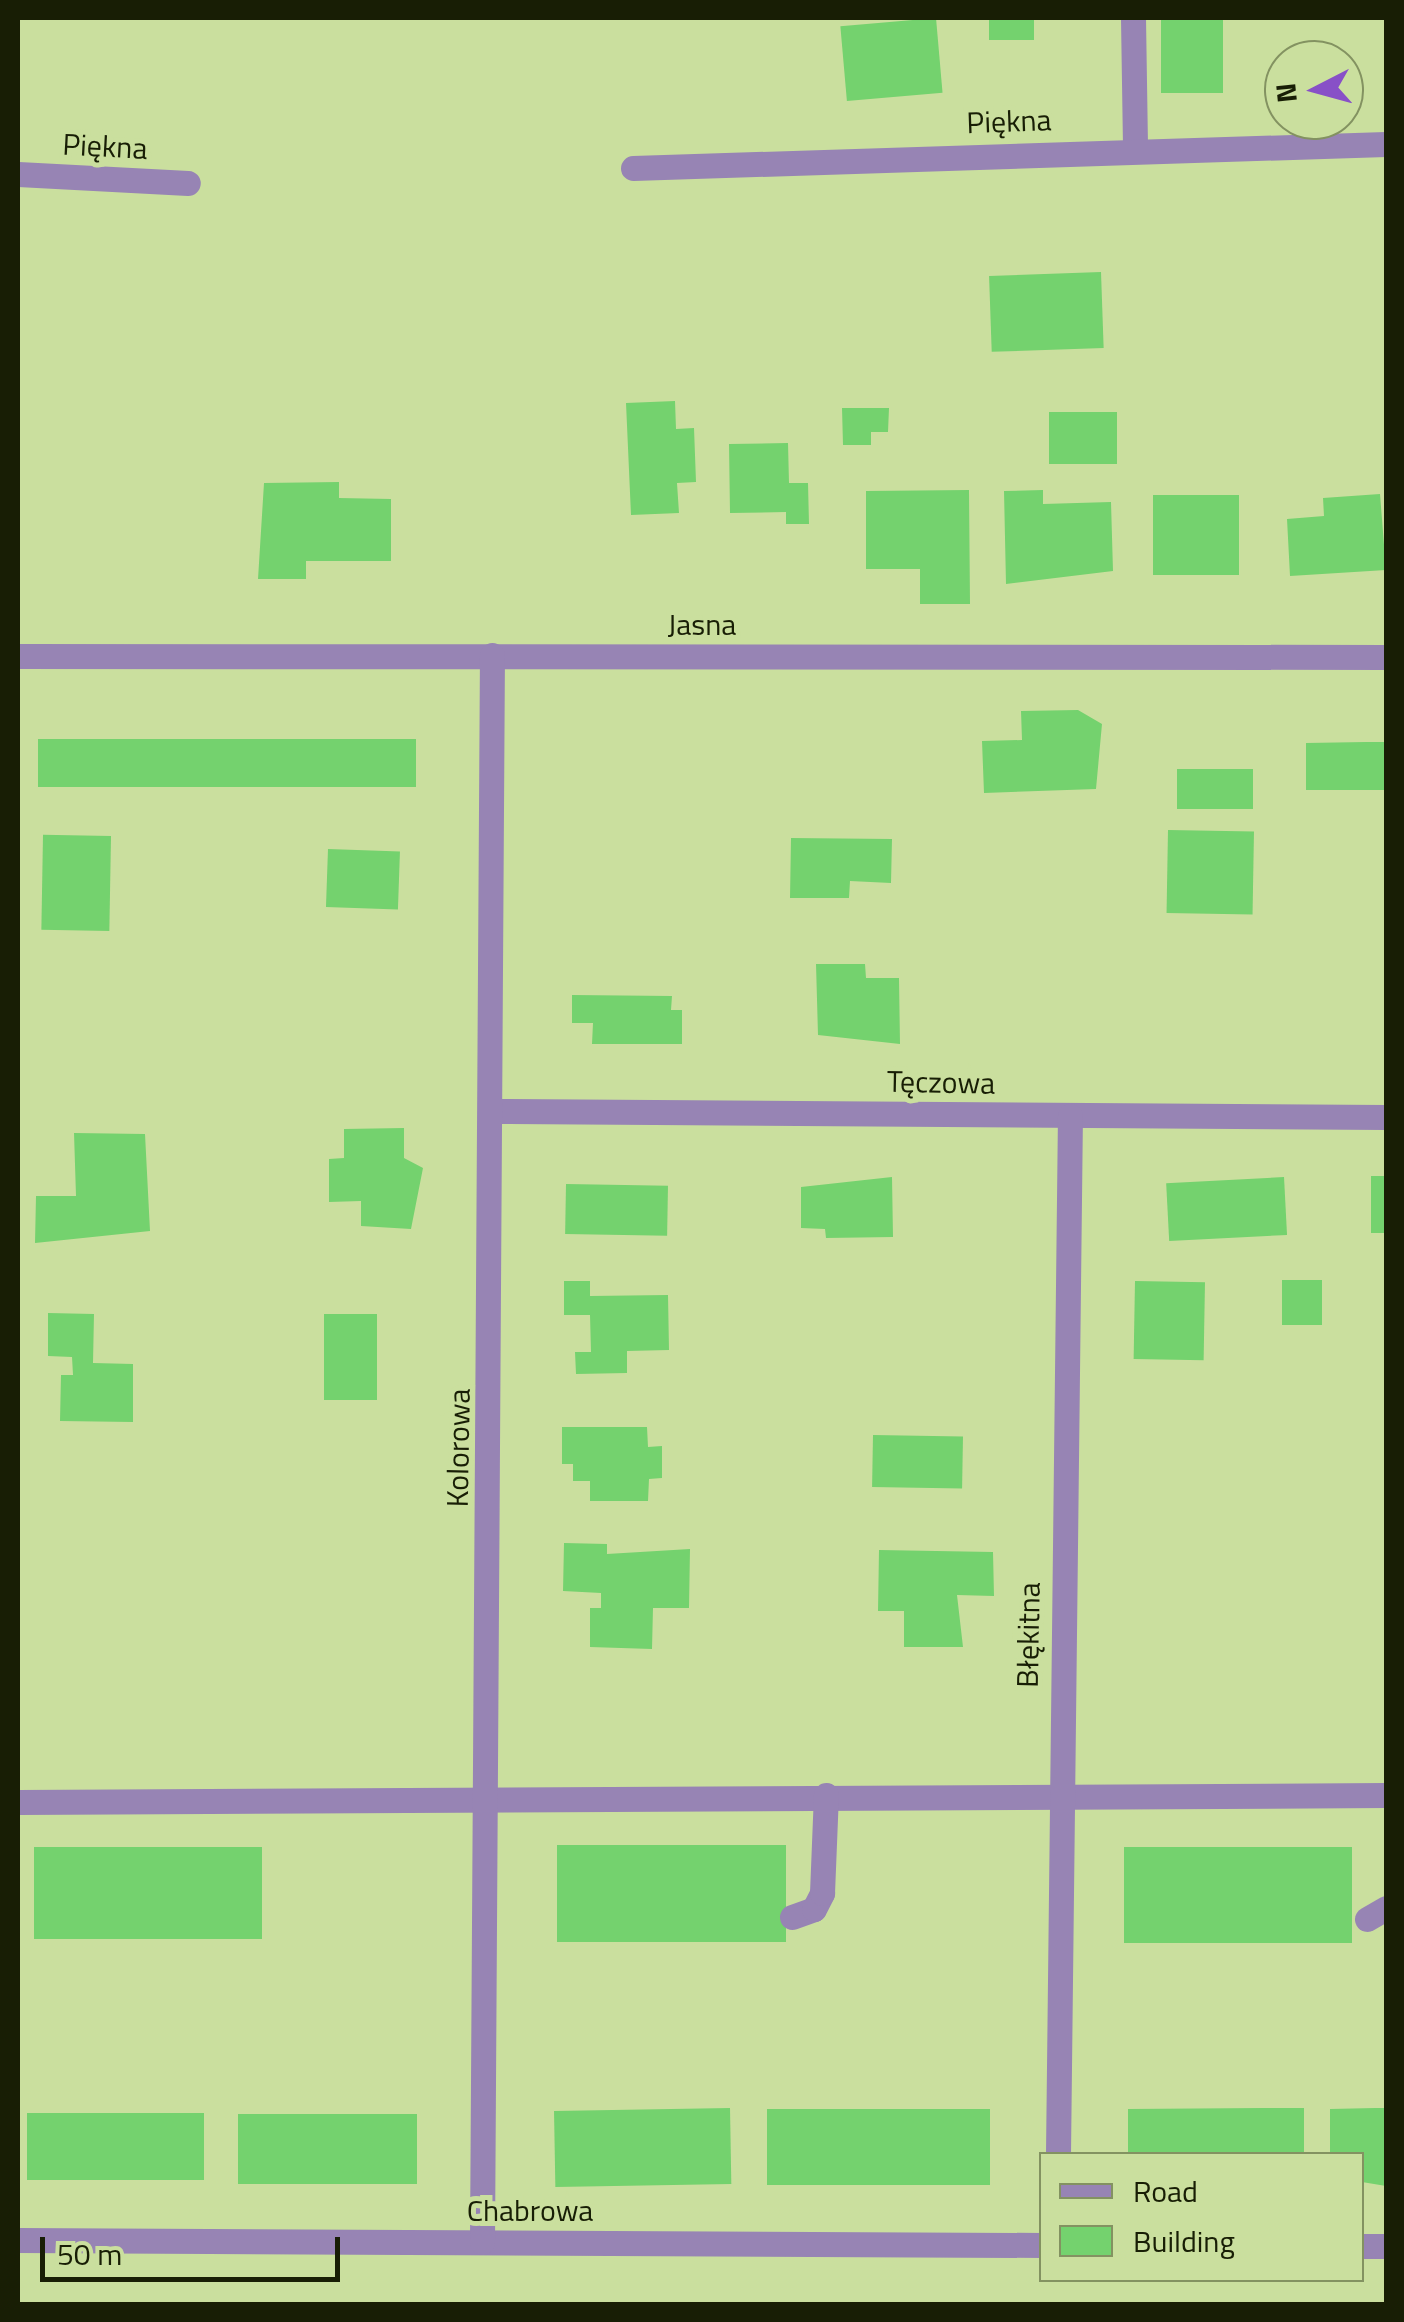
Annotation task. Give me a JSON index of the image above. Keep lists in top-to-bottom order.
{
  "streets": {
    "street": [
      "Piękna",
      "Jasna",
      "Tęczowa",
      "Kolorowa",
      "Błękitna",
      "Chabrowa"
    ]
  },
  "crossings": [
    ["Jasna", "Kolorowa"],
    ["Tęczowa", "Kolorowa"],
    ["Tęczowa", "Błękitna"],
    ["Kolorowa", "Chabrowa"]
  ],
  "legend": ["Road", "Building"],
  "scale_bar": "50 m",
  "north": "left"
}
